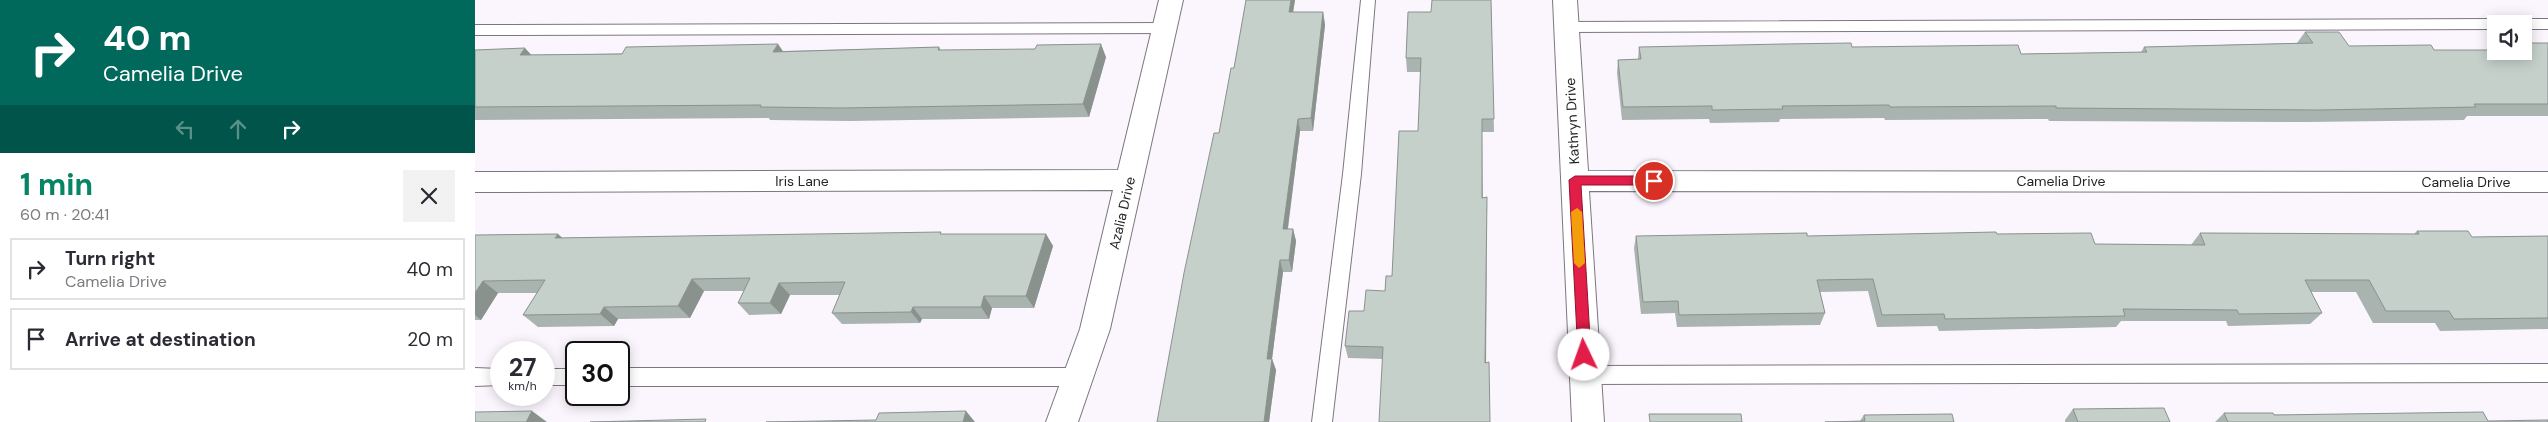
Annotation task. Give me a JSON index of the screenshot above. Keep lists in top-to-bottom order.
{
  "streets": {
    "street": [
      "Kathryn Drive",
      "Iris Lane",
      "Camelia Drive",
      "Azalia Drive"
    ]
  },
  "crossings": [
    ["Kathryn Drive", "Camelia Drive"],
    ["Iris Lane", "Azalia Drive"]
  ],
  "page": {
    "turn": ["40 m", "Camelia Drive"],
    "heading": ["1 min", "60 m · 20:41"],
    "list": [
      {
        "name": "Turn right",
        "note": "Camelia Drive",
        "value": "40 m"
      },
      {
        "name": "Arrive at destination",
        "value": "20 m"
      }
    ],
    "speed": "27 km/h",
    "limit": "30"
  }
}
